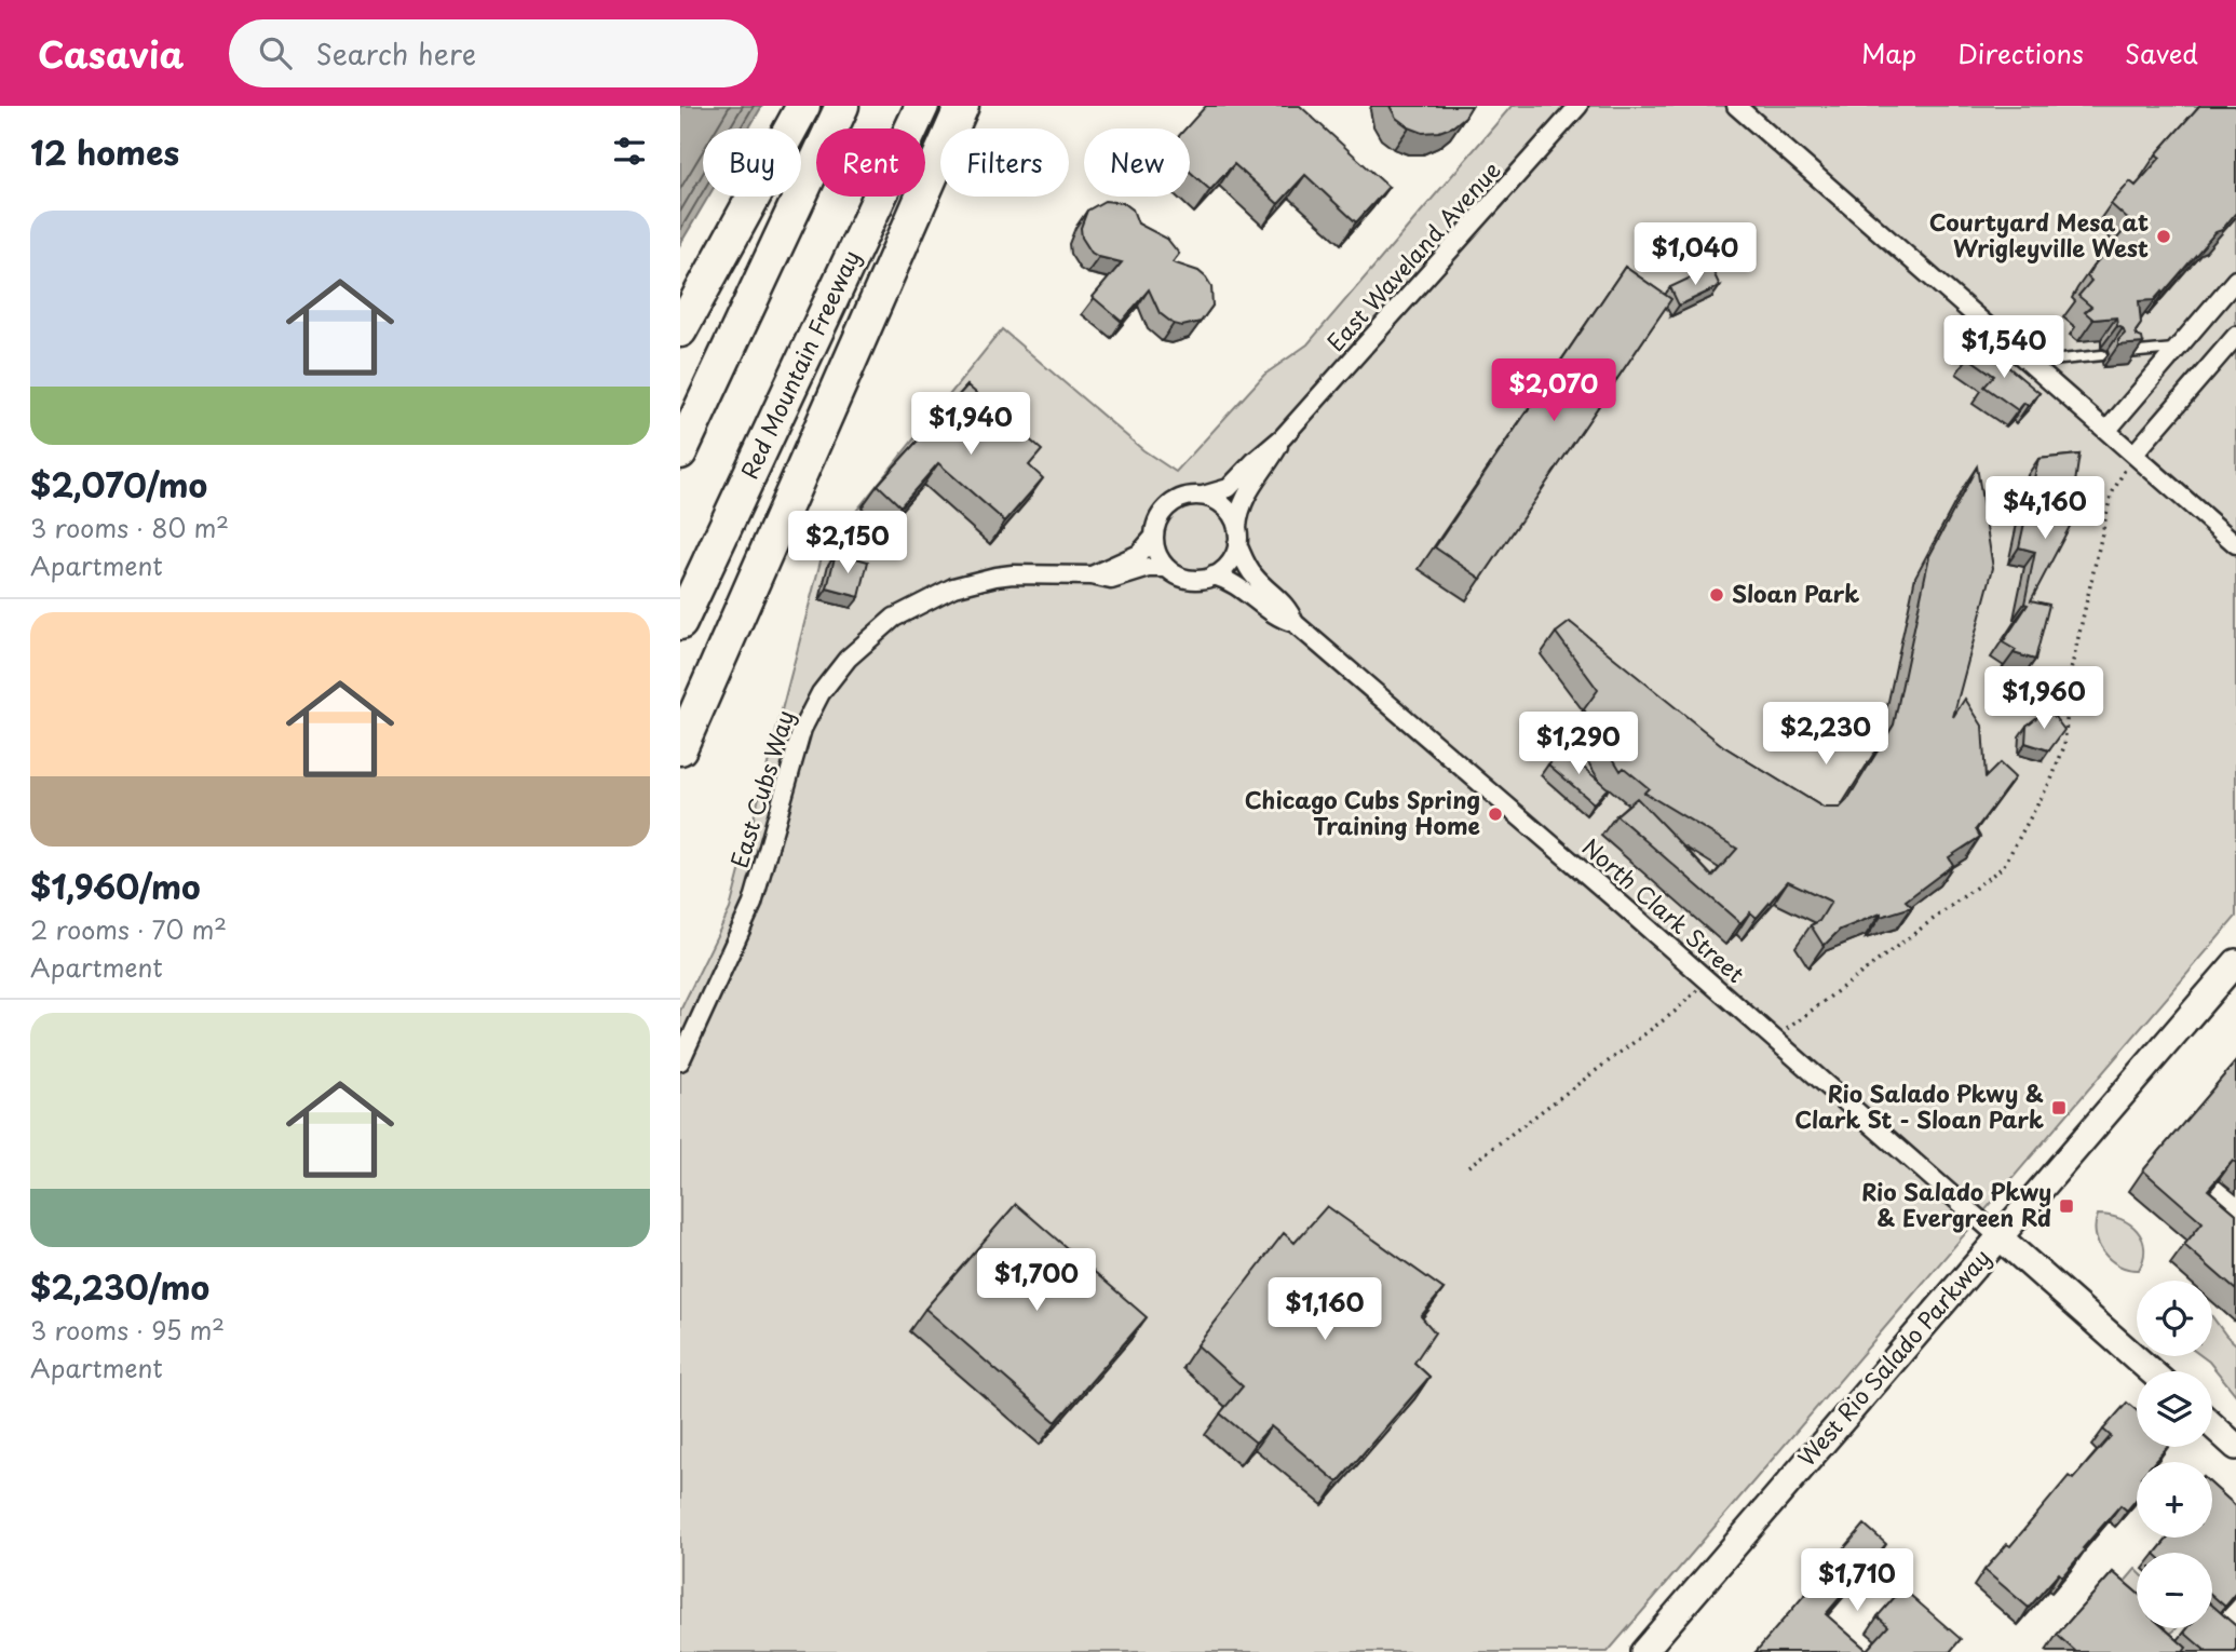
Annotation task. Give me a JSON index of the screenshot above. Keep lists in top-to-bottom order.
{
  "streets": {
    "highway": ["Red Mountain Freeway"],
    "main road": ["West Rio Salado Parkway"],
    "street": ["East Waveland Avenue", "East Cubs Way", "North Clark Street"]
  },
  "crossings": [
    ["East Waveland Avenue", "East Cubs Way"],
    ["East Waveland Avenue", "North Clark Street"],
    ["East Cubs Way", "North Clark Street"],
    ["North Clark Street", "West Rio Salado Parkway"]
  ],
  "places": {
    "other": ["Courtyard Mesa at Wrigleyville West", "Sloan Park", "Chicago Cubs Spring Training Home"],
    "transit": ["Rio Salado Pkwy & Clark St - Sloan Park", "Rio Salado Pkwy & Evergreen Rd"]
  },
  "page": {
    "header": "Casavia",
    "search": "Search here",
    "nav": ["Map", "Directions", "Saved"],
    "heading": "12 homes",
    "chip": [
      "Buy",
      "Rent",
      "Filters",
      "New"
    ],
    "list": [
      {
        "name": "$2,070/mo",
        "note": "3 rooms · 80 m² · Apartment"
      },
      {
        "name": "$1,960/mo",
        "note": "2 rooms · 70 m² · Apartment"
      },
      {
        "name": "$2,230/mo",
        "note": "3 rooms · 95 m² · Apartment"
      }
    ],
    "price": [
      "$1,040",
      "$1,540",
      "$2,070",
      "$1,940",
      "$4,160",
      "$2,150",
      "$1,960",
      "$2,230",
      "$1,290",
      "$1,700",
      "$1,160",
      "$1,710"
    ],
    "map_buttons": ["+", "−"]
  }
}
